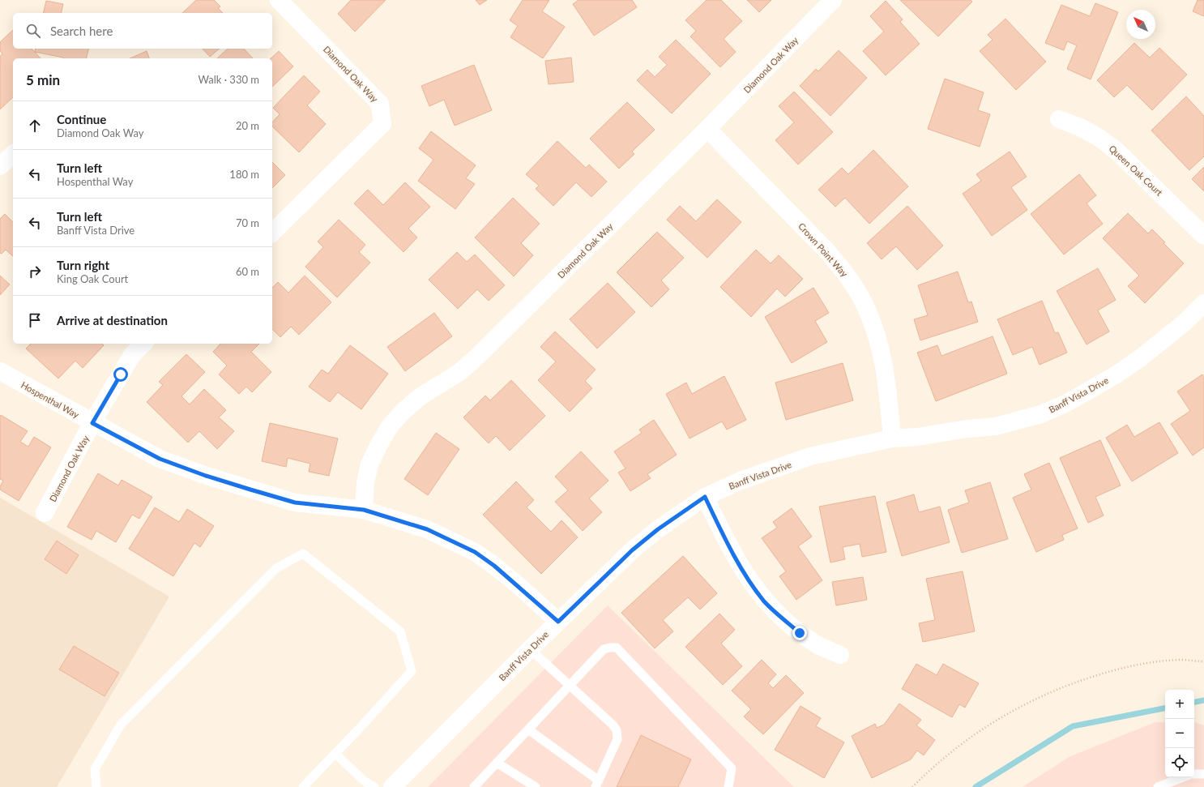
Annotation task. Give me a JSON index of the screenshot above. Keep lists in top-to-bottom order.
{
  "streets": {
    "street": [
      "Diamond Oak Way",
      "Queen Oak Court",
      "Crown Point Way",
      "Banff Vista Drive",
      "Hospenthal Way"
    ]
  },
  "crossings": [
    ["Diamond Oak Way", "Crown Point Way"],
    ["Diamond Oak Way", "Hospenthal Way"],
    ["Crown Point Way", "Banff Vista Drive"],
    ["Banff Vista Drive", "Hospenthal Way"]
  ],
  "north": "top left",
  "page": {
    "search": "Search here",
    "heading": ["5 min", "Walk · 330 m"],
    "list": [
      ["Continue", "Diamond Oak Way", "20 m"],
      ["Turn left", "Hospenthal Way", "180 m"],
      ["Turn left", "Banff Vista Drive", "70 m"],
      ["Turn right", "King Oak Court", "60 m"],
      "Arrive at destination"
    ],
    "map_buttons": ["+", "−"]
  }
}
